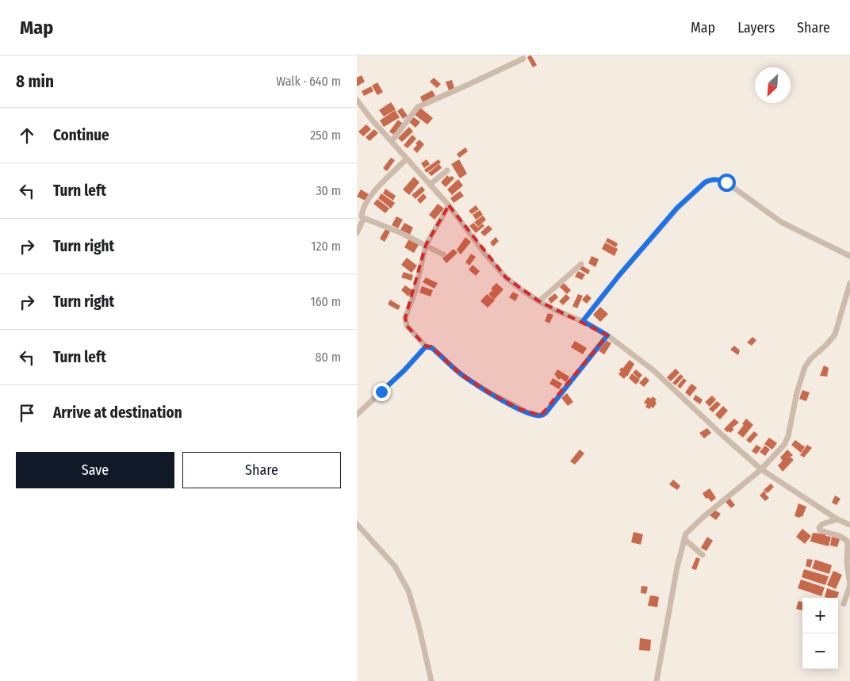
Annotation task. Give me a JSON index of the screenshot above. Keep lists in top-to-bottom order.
{
  "north": "bottom left",
  "page": {
    "header": "Map",
    "nav": ["Map", "Layers", "Share"],
    "heading": ["8 min", "Walk · 640 m"],
    "list": [
      ["Continue", "250 m"],
      ["Turn left", "30 m"],
      ["Turn right", "120 m"],
      ["Turn right", "160 m"],
      ["Turn left", "80 m"],
      "Arrive at destination"
    ],
    "buttons": ["Save", "Share"],
    "map_buttons": ["+", "−"]
  }
}
